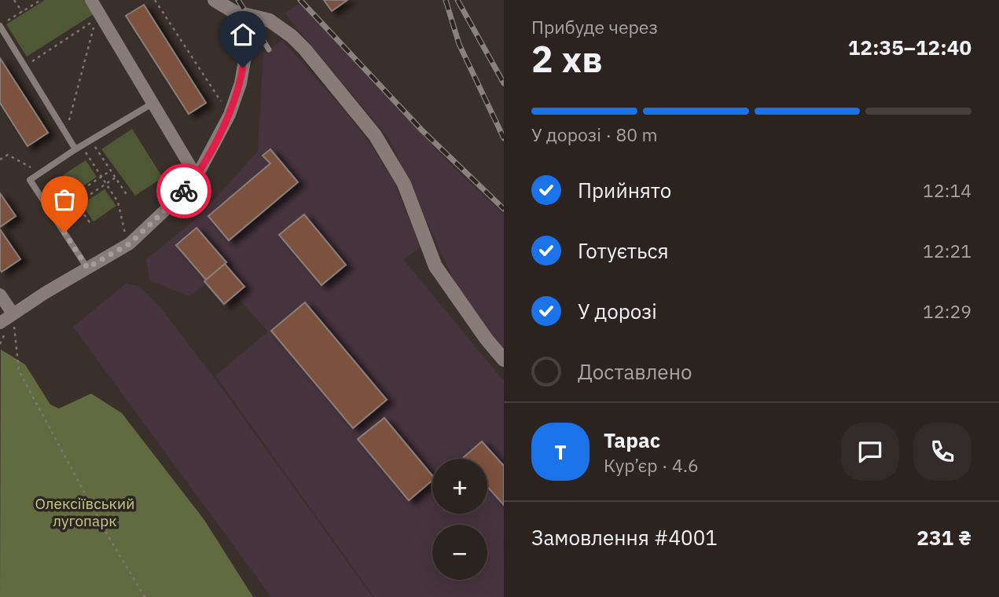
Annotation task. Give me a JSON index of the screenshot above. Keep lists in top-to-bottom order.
{
  "parks": ["Олексіївський лугопарк"],
  "page": {
    "heading": ["2 хв", "Прибуде через", "12:35–12:40"],
    "panel": [
      "Тарас",
      "Кур’єр · 4.6",
      "Замовлення #4001",
      "231 ₴"
    ],
    "bar": "У дорозі · 80 m",
    "list": [
      ["Прийнято", "12:14"],
      ["Готується", "12:21"],
      ["У дорозі", "12:29"],
      "Доставлено"
    ],
    "round": "Т",
    "map_buttons": ["+", "−"]
  }
}
